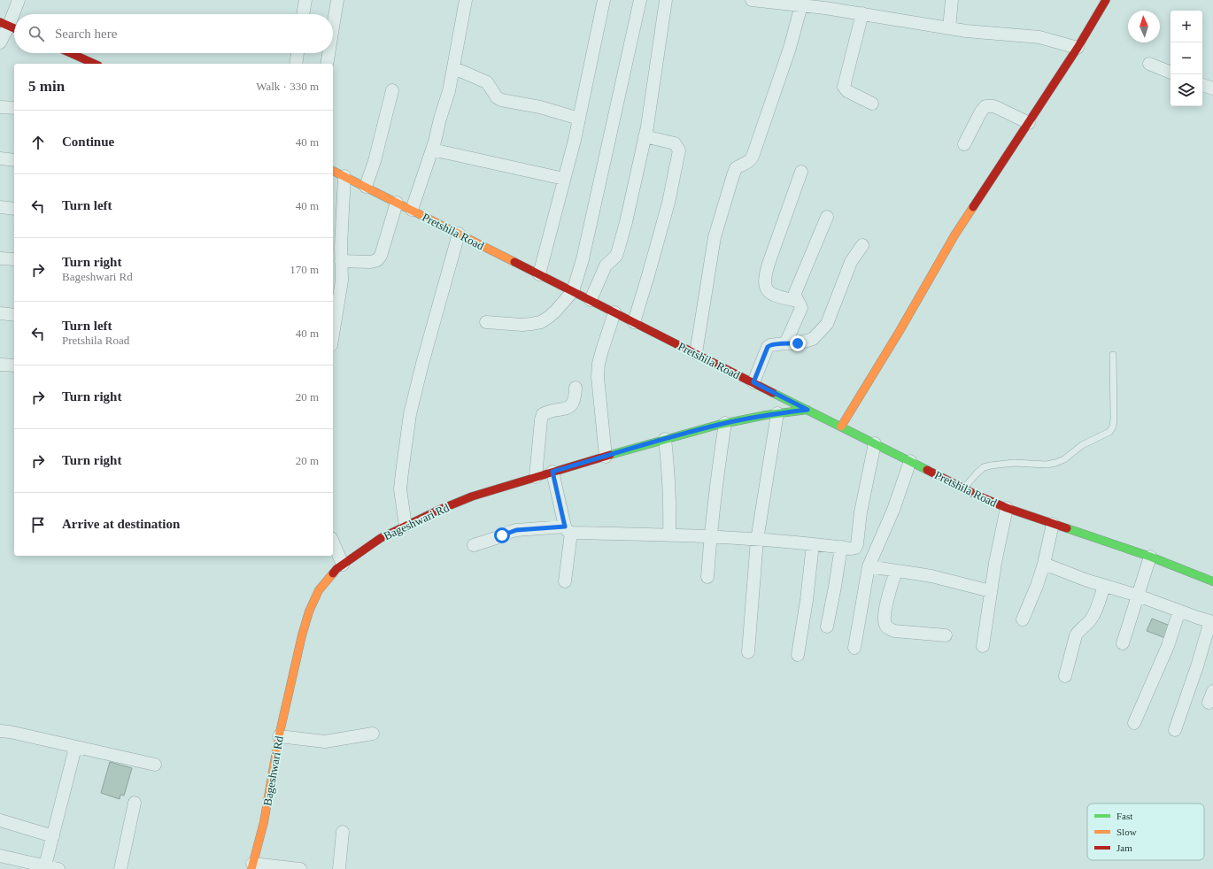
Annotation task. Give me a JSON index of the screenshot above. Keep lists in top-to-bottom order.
{
  "streets": {
    "street": ["Pretshila Road", "Bageshwari Rd"]
  },
  "crossings": [
    ["Pretshila Road", "Bageshwari Rd"]
  ],
  "legend": ["Fast", "Slow", "Jam"],
  "north": "top",
  "page": {
    "map_buttons": ["+", "−"],
    "search": "Search here",
    "heading": ["5 min", "Walk · 330 m"],
    "list": [
      ["Continue", "40 m"],
      ["Turn left", "40 m"],
      ["Turn right", "Bageshwari Rd", "170 m"],
      ["Turn left", "Pretshila Road", "40 m"],
      ["Turn right", "20 m"],
      ["Turn right", "20 m"],
      "Arrive at destination"
    ]
  }
}
